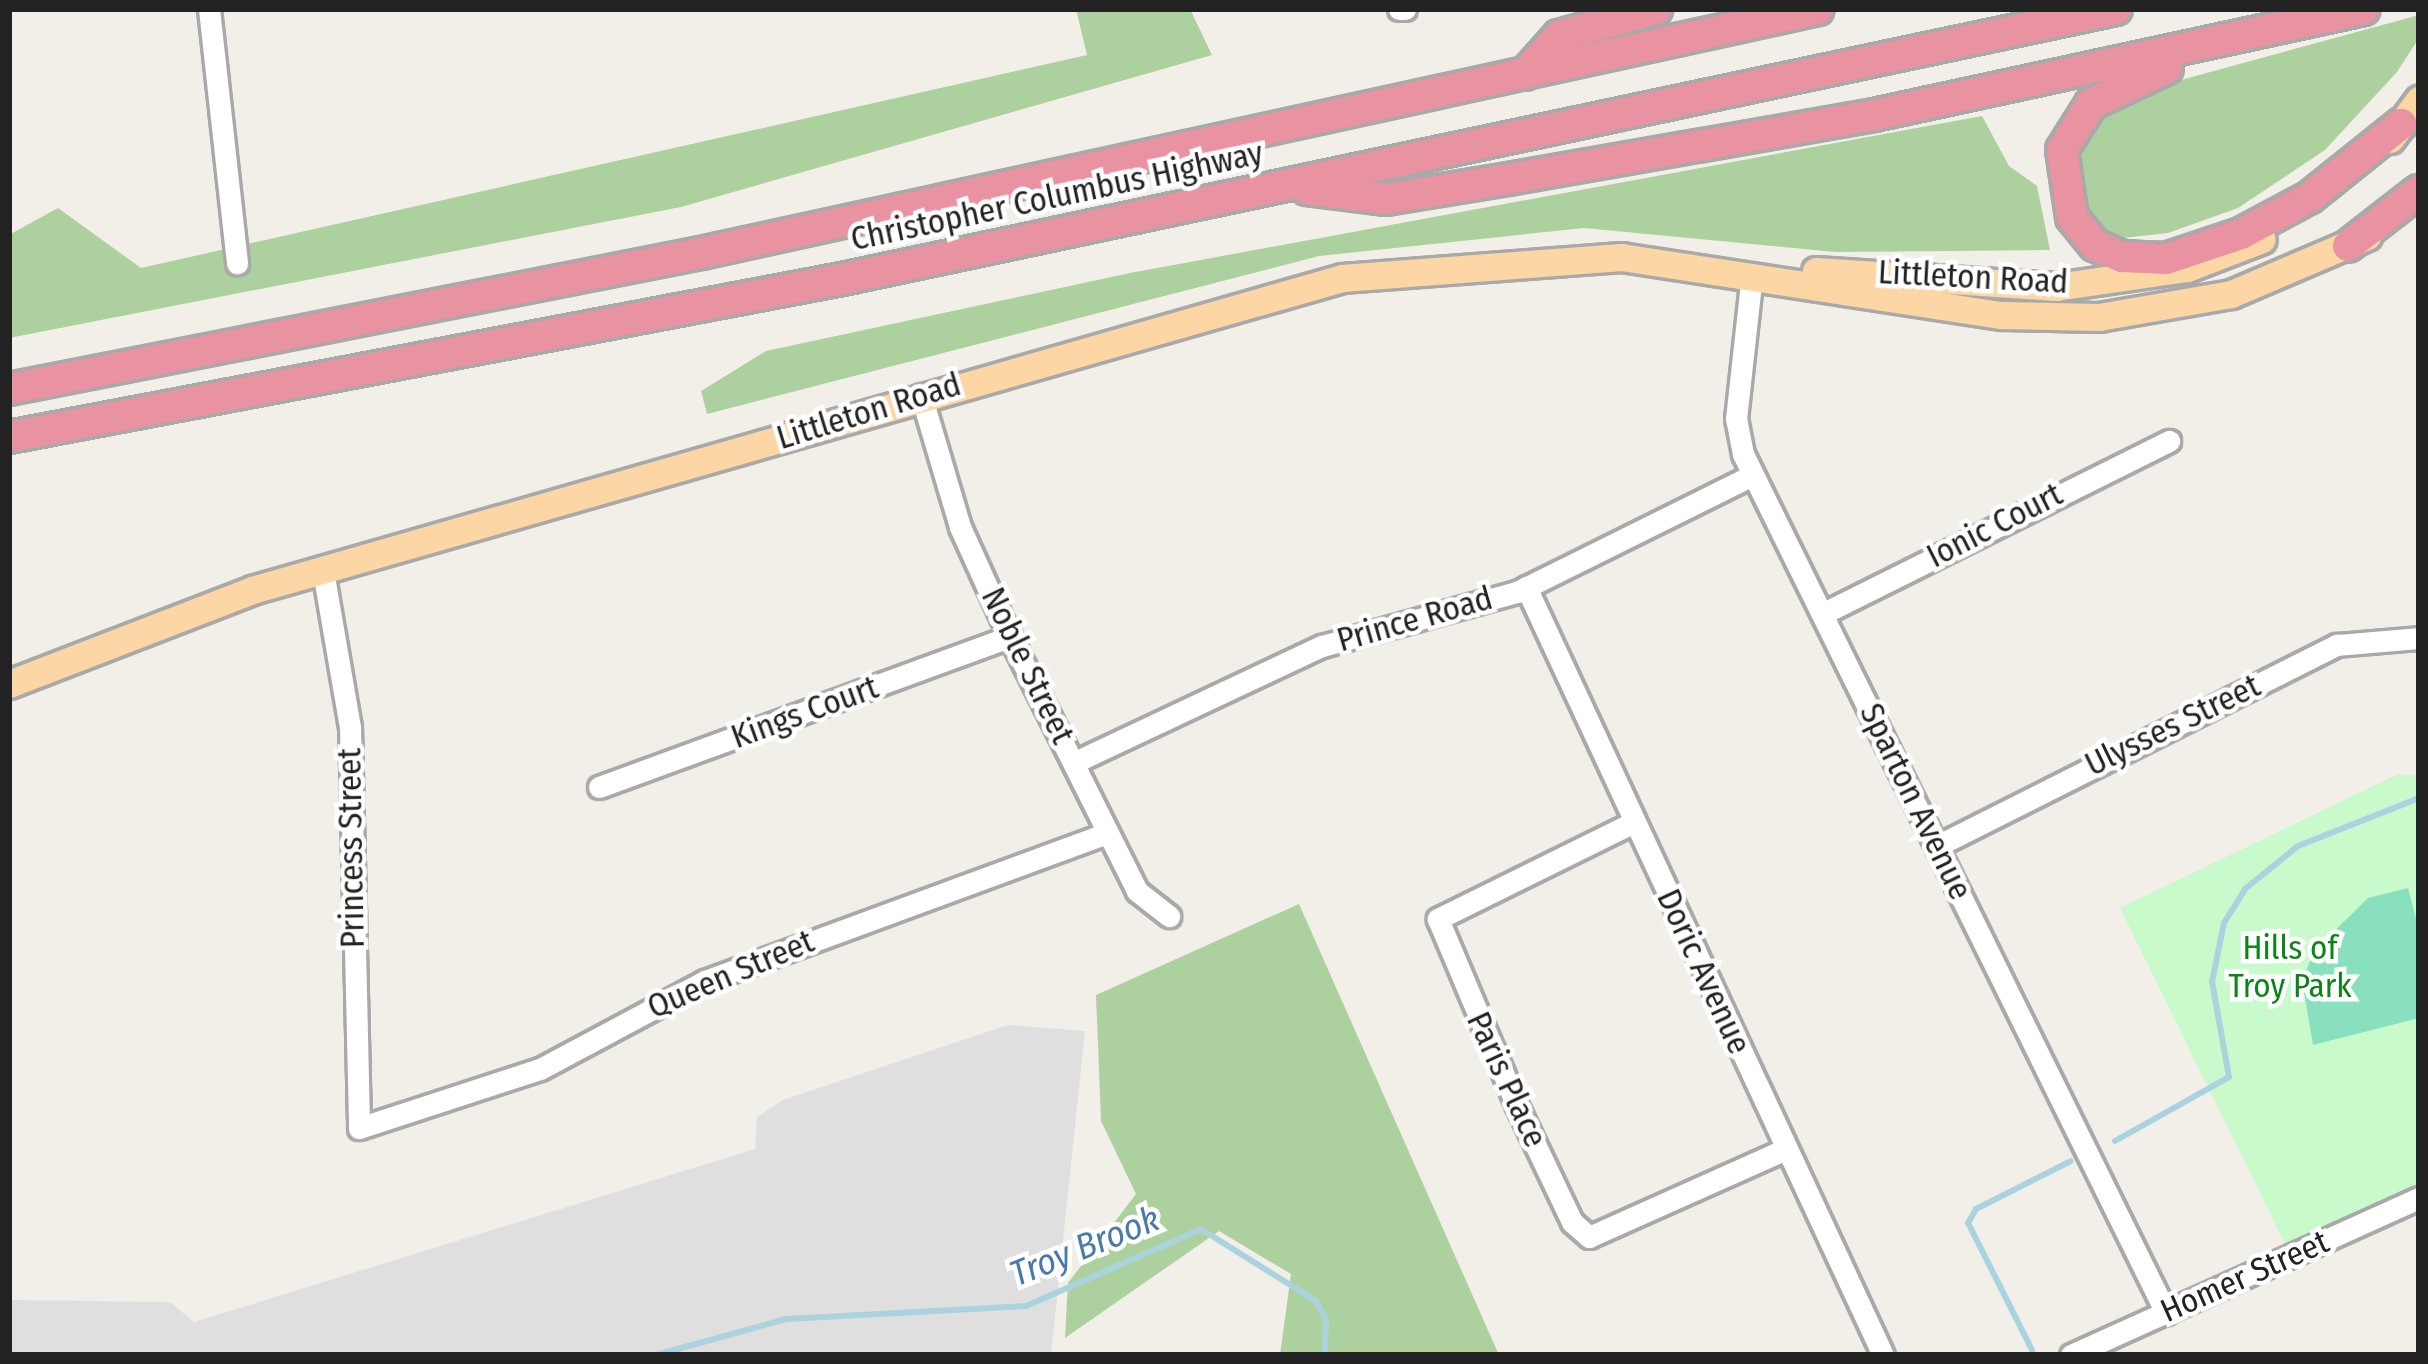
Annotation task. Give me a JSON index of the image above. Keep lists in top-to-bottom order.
{
  "streets": {
    "highway": ["Christopher Columbus Highway"],
    "main road": ["Littleton Road"],
    "street": [
      "Ionic Court",
      "Prince Road",
      "Noble Street",
      "Kings Court",
      "Ulysses Street",
      "Sparton Avenue",
      "Princess Street",
      "Doric Avenue",
      "Queen Street",
      "Paris Place",
      "Homer Street"
    ]
  },
  "crossings": [
    ["Littleton Road", "Noble Street"],
    ["Littleton Road", "Sparton Avenue"],
    ["Littleton Road", "Princess Street"],
    ["Ionic Court", "Sparton Avenue"],
    ["Prince Road", "Noble Street"],
    ["Prince Road", "Sparton Avenue"],
    ["Prince Road", "Doric Avenue"],
    ["Noble Street", "Kings Court"],
    ["Noble Street", "Queen Street"],
    ["Ulysses Street", "Sparton Avenue"],
    ["Sparton Avenue", "Homer Street"],
    ["Princess Street", "Queen Street"],
    ["Doric Avenue", "Paris Place"]
  ],
  "water": ["Troy Brook"],
  "parks": ["Hills of Troy Park"]
}
